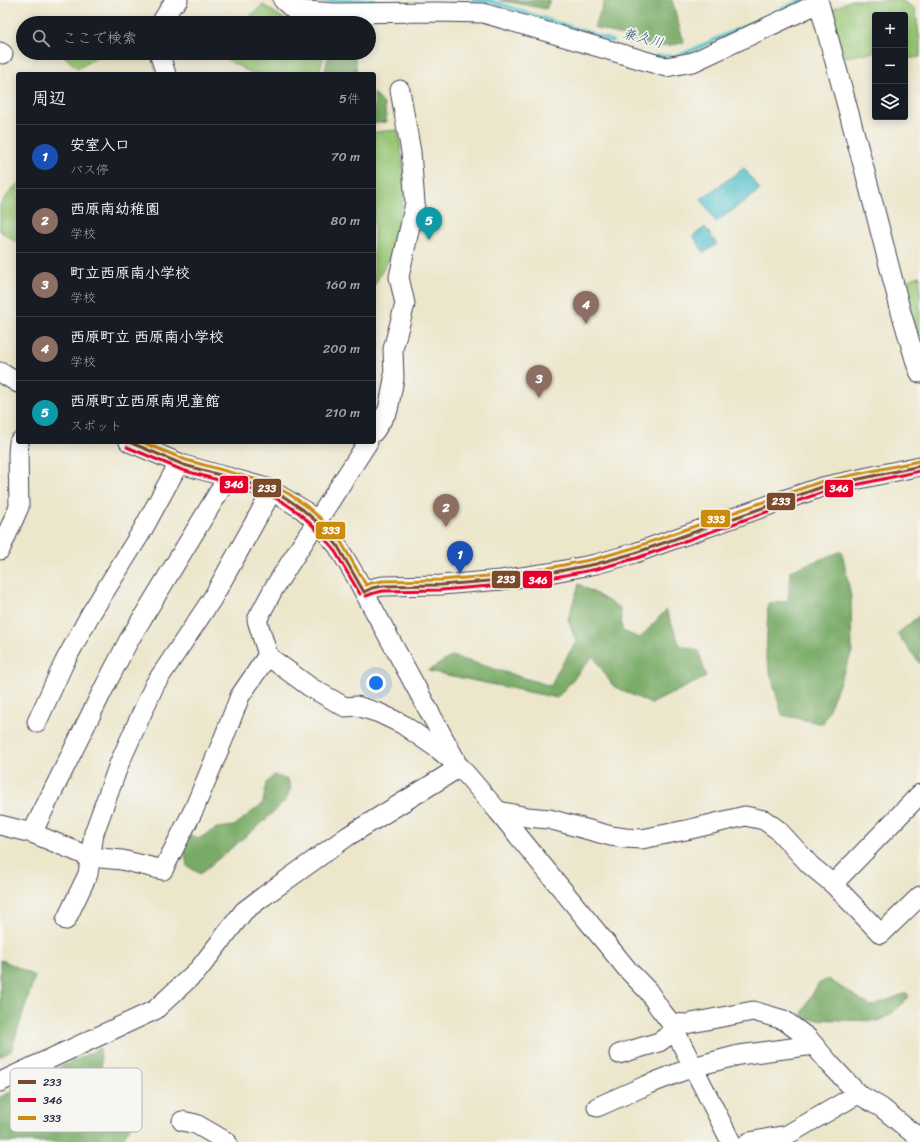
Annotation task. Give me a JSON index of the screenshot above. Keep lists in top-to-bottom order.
{
  "water": ["兼久川"],
  "lines": ["transit line 233", "transit line 333", "transit line 346"],
  "legend": ["233", "346", "333"],
  "page": {
    "map_buttons": ["+", "−"],
    "search": "ここで検索",
    "heading": ["周辺", "5件"],
    "list": [
      {
        "mark": "1",
        "name": "安室入口",
        "note": "バス停",
        "value": "70 m"
      },
      {
        "mark": "2",
        "name": "西原南幼稚園",
        "note": "学校",
        "value": "80 m"
      },
      {
        "mark": "3",
        "name": "町立西原南小学校",
        "note": "学校",
        "value": "160 m"
      },
      {
        "mark": "4",
        "name": "西原町立 西原南小学校",
        "note": "学校",
        "value": "200 m"
      },
      {
        "mark": "5",
        "name": "西原町立西原南児童館",
        "note": "スポット",
        "value": "210 m"
      }
    ],
    "pins": [
      "5",
      "4",
      "3",
      "2",
      "1"
    ]
  }
}
